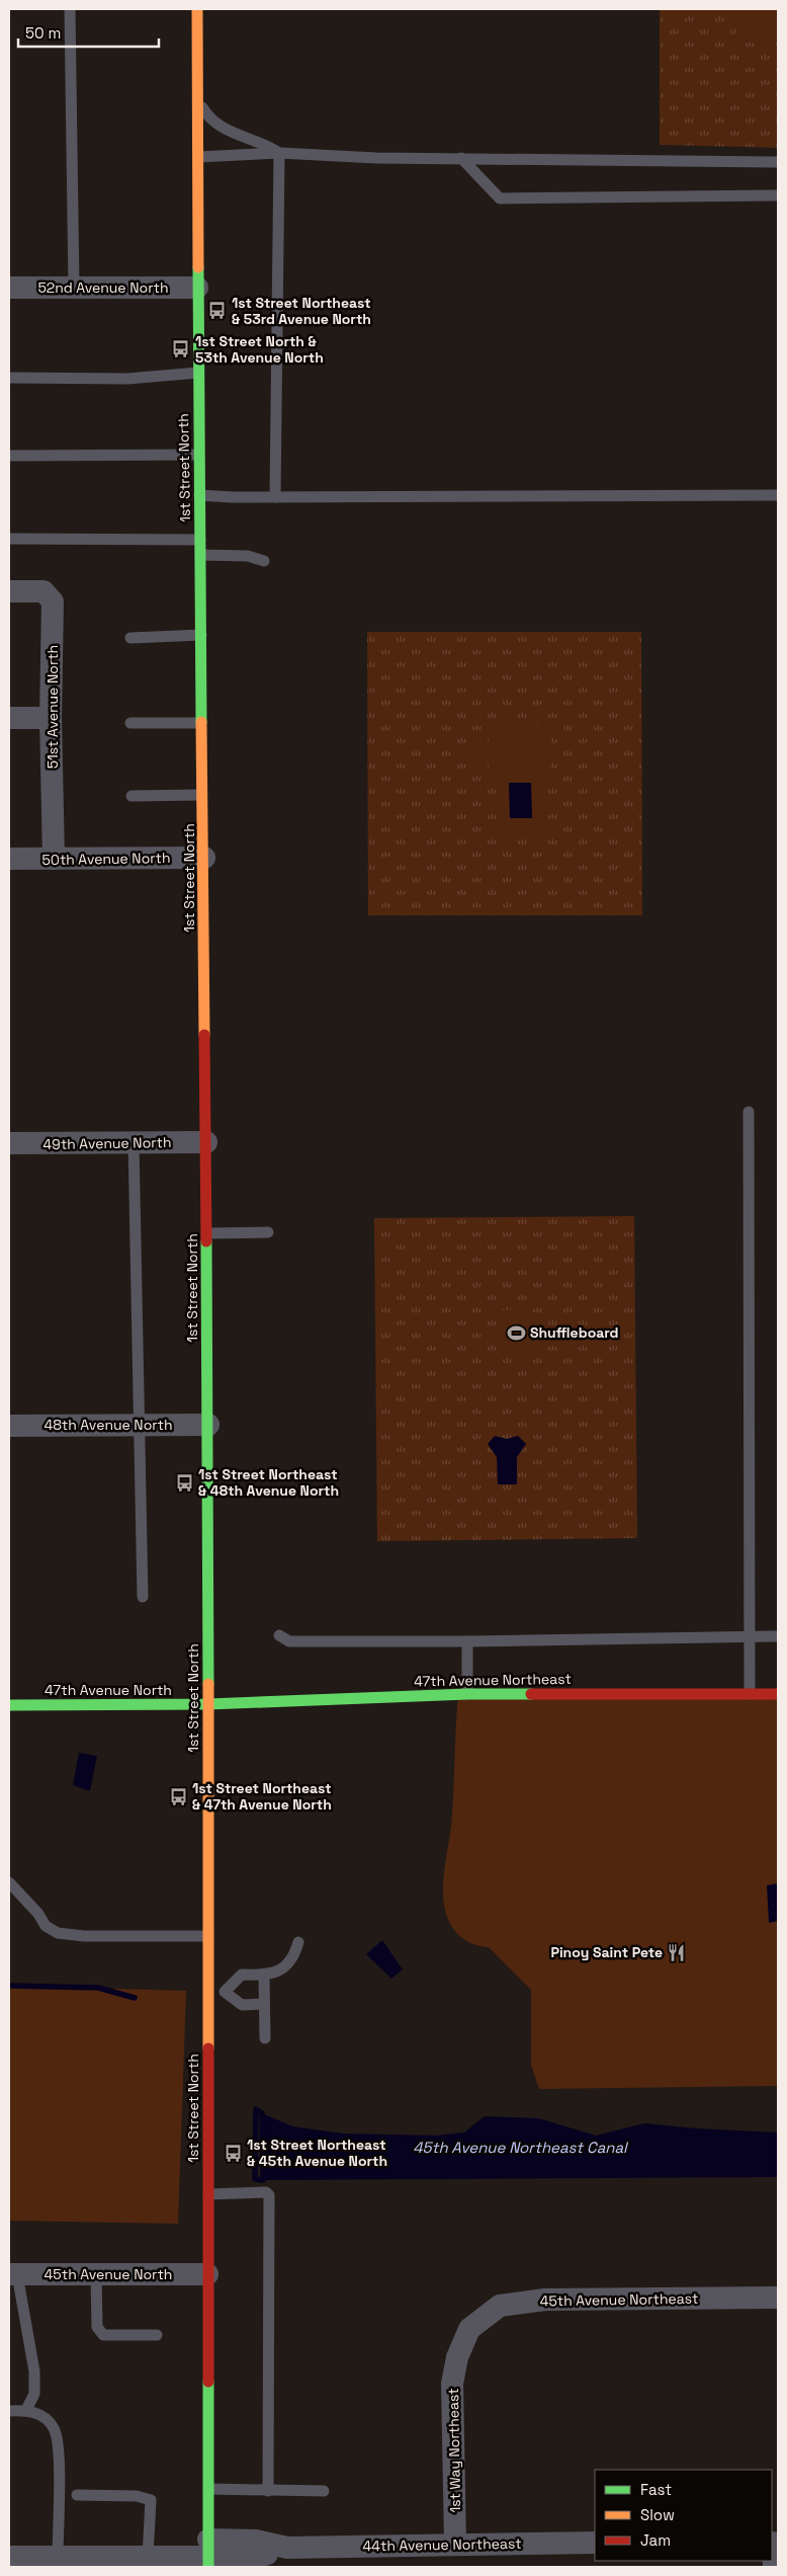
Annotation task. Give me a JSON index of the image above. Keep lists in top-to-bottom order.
{
  "streets": {
    "street": [
      "52nd Avenue North",
      "1st Street North",
      "51st Avenue North",
      "50th Avenue North",
      "49th Avenue North",
      "48th Avenue North",
      "47th Avenue Northeast",
      "47th Avenue North",
      "45th Avenue North",
      "45th Avenue Northeast",
      "1st Way Northeast",
      "44th Avenue Northeast"
    ]
  },
  "crossings": [
    ["52nd Avenue North", "1st Street North"],
    ["1st Street North", "50th Avenue North"],
    ["1st Street North", "49th Avenue North"],
    ["1st Street North", "48th Avenue North"],
    ["1st Street North", "47th Avenue Northeast"],
    ["1st Street North", "47th Avenue North"],
    ["1st Street North", "45th Avenue North"],
    ["1st Street North", "44th Avenue Northeast"],
    ["51st Avenue North", "50th Avenue North"],
    ["47th Avenue Northeast", "47th Avenue North"],
    ["45th Avenue Northeast", "1st Way Northeast"],
    ["1st Way Northeast", "44th Avenue Northeast"]
  ],
  "water": ["45th Avenue Northeast Canal"],
  "places": {
    "bus stop": [
      "1st Street Northeast & 53rd Avenue North",
      "1st Street North & 53th Avenue North",
      "1st Street Northeast & 48th Avenue North",
      "1st Street Northeast & 47th Avenue North",
      "1st Street Northeast & 45th Avenue North"
    ],
    "sports": ["Shuffleboard"],
    "restaurant": ["Pinoy Saint Pete"]
  },
  "legend": ["Fast", "Slow", "Jam"],
  "scale_bar": "50 m"
}
